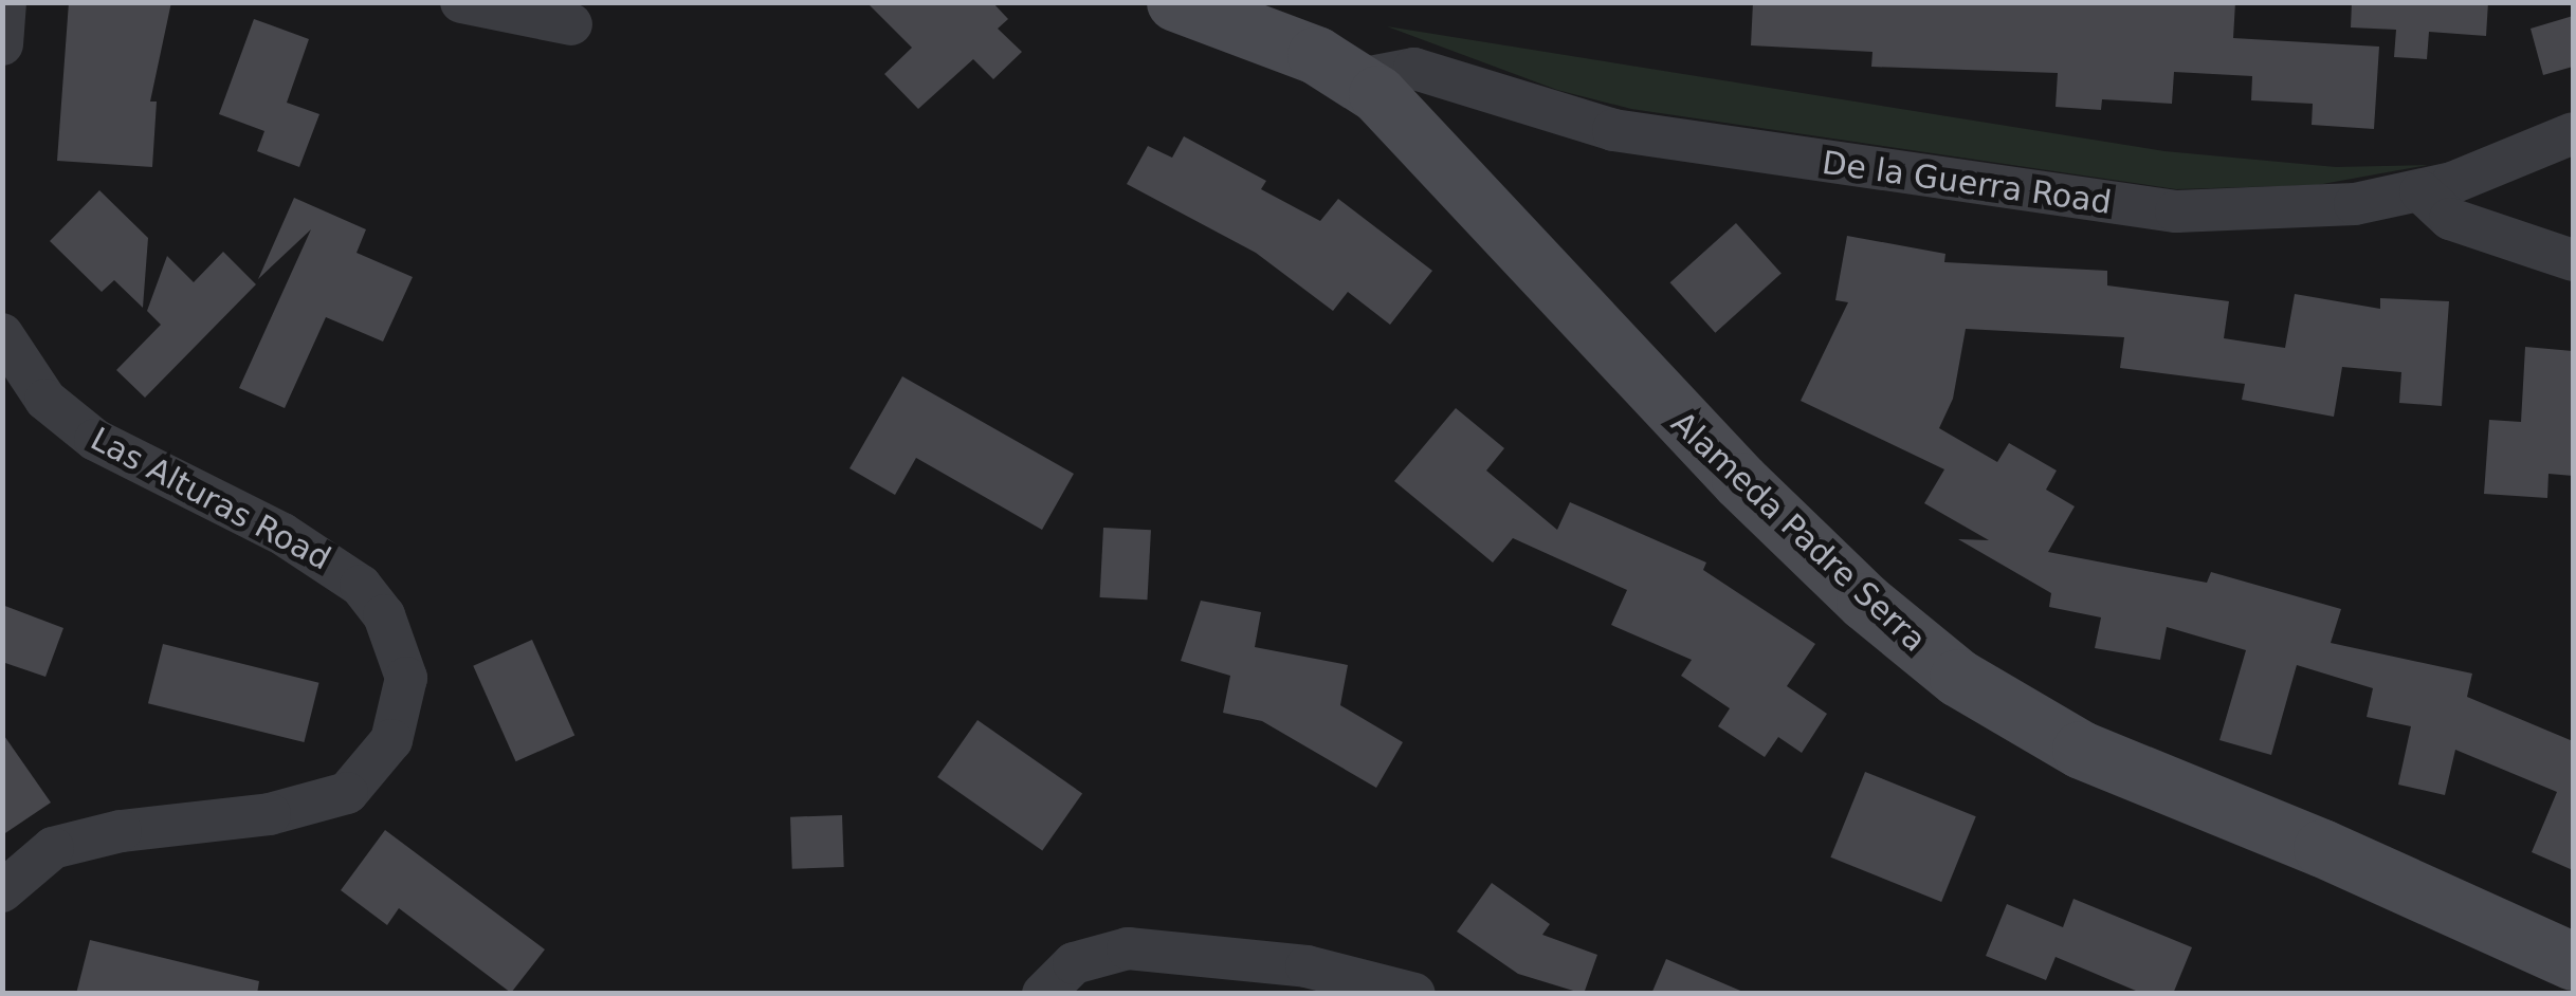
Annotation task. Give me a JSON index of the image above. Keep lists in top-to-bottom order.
{
  "streets": {
    "street": ["De la Guerra Road", "Las Alturas Road", "Alameda Padre Serra"]
  },
  "crossings": [
    ["De la Guerra Road", "Alameda Padre Serra"]
  ]
}
